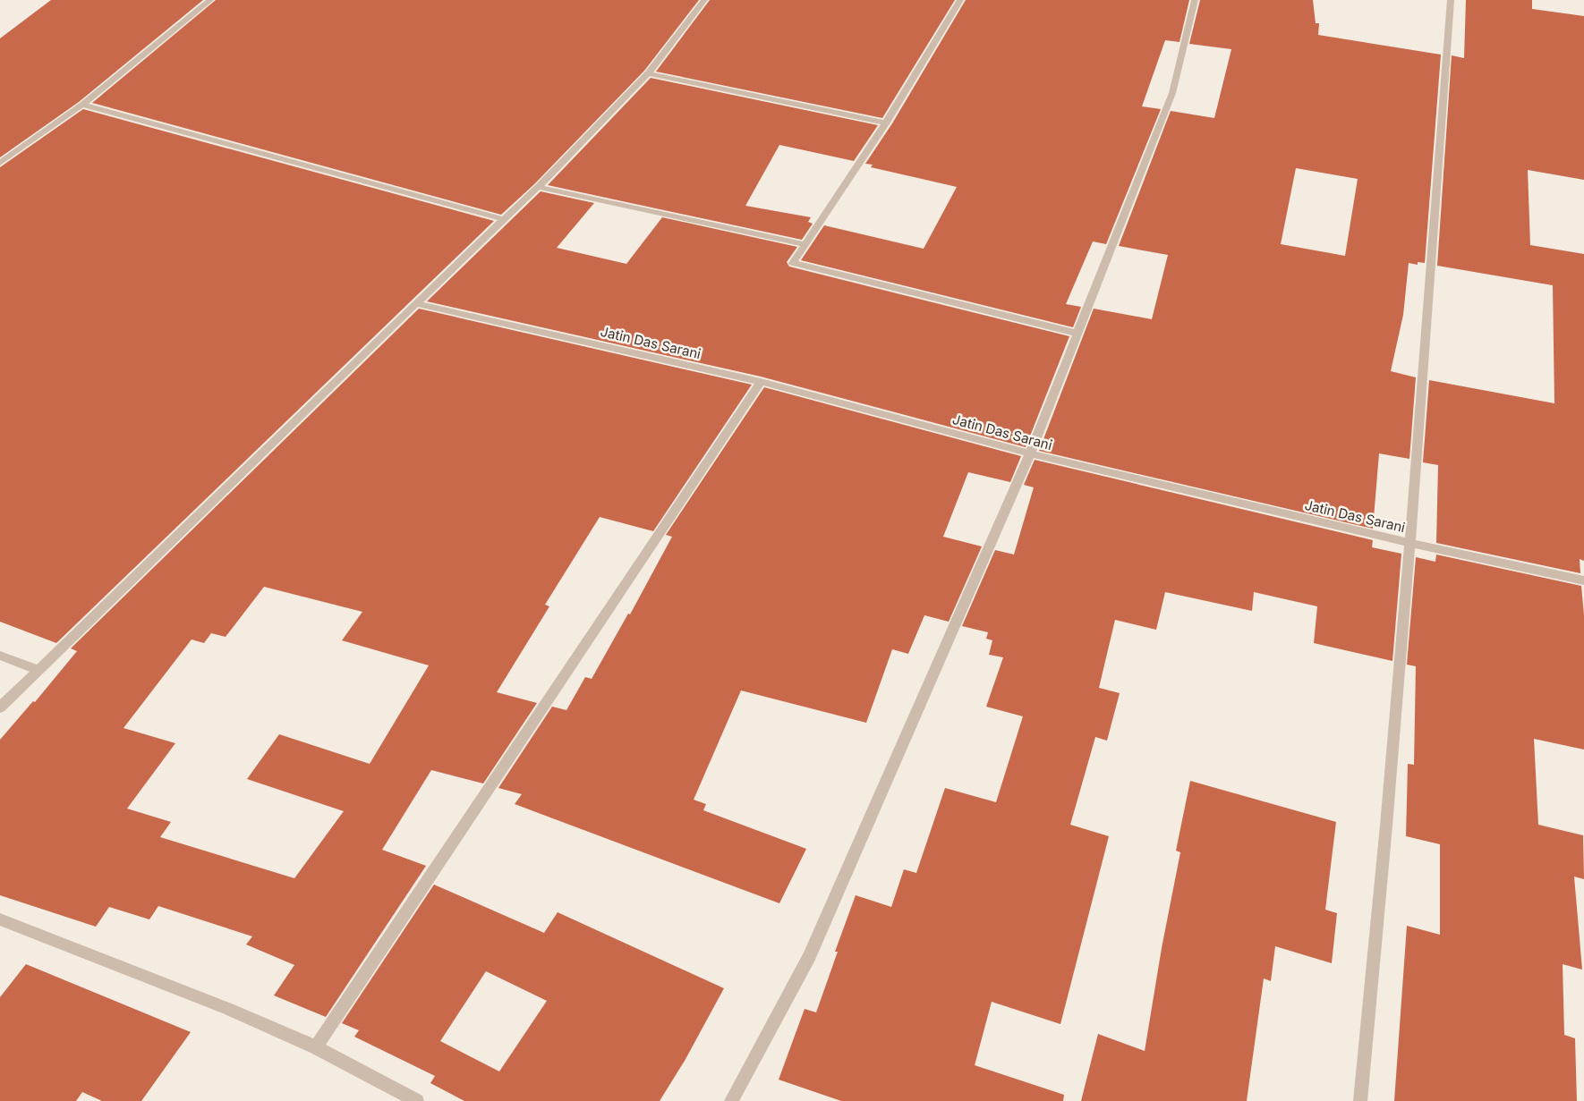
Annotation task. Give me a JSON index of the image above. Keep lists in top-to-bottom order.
{
  "streets": {
    "street": ["Jatin Das Sarani"]
  }
}
